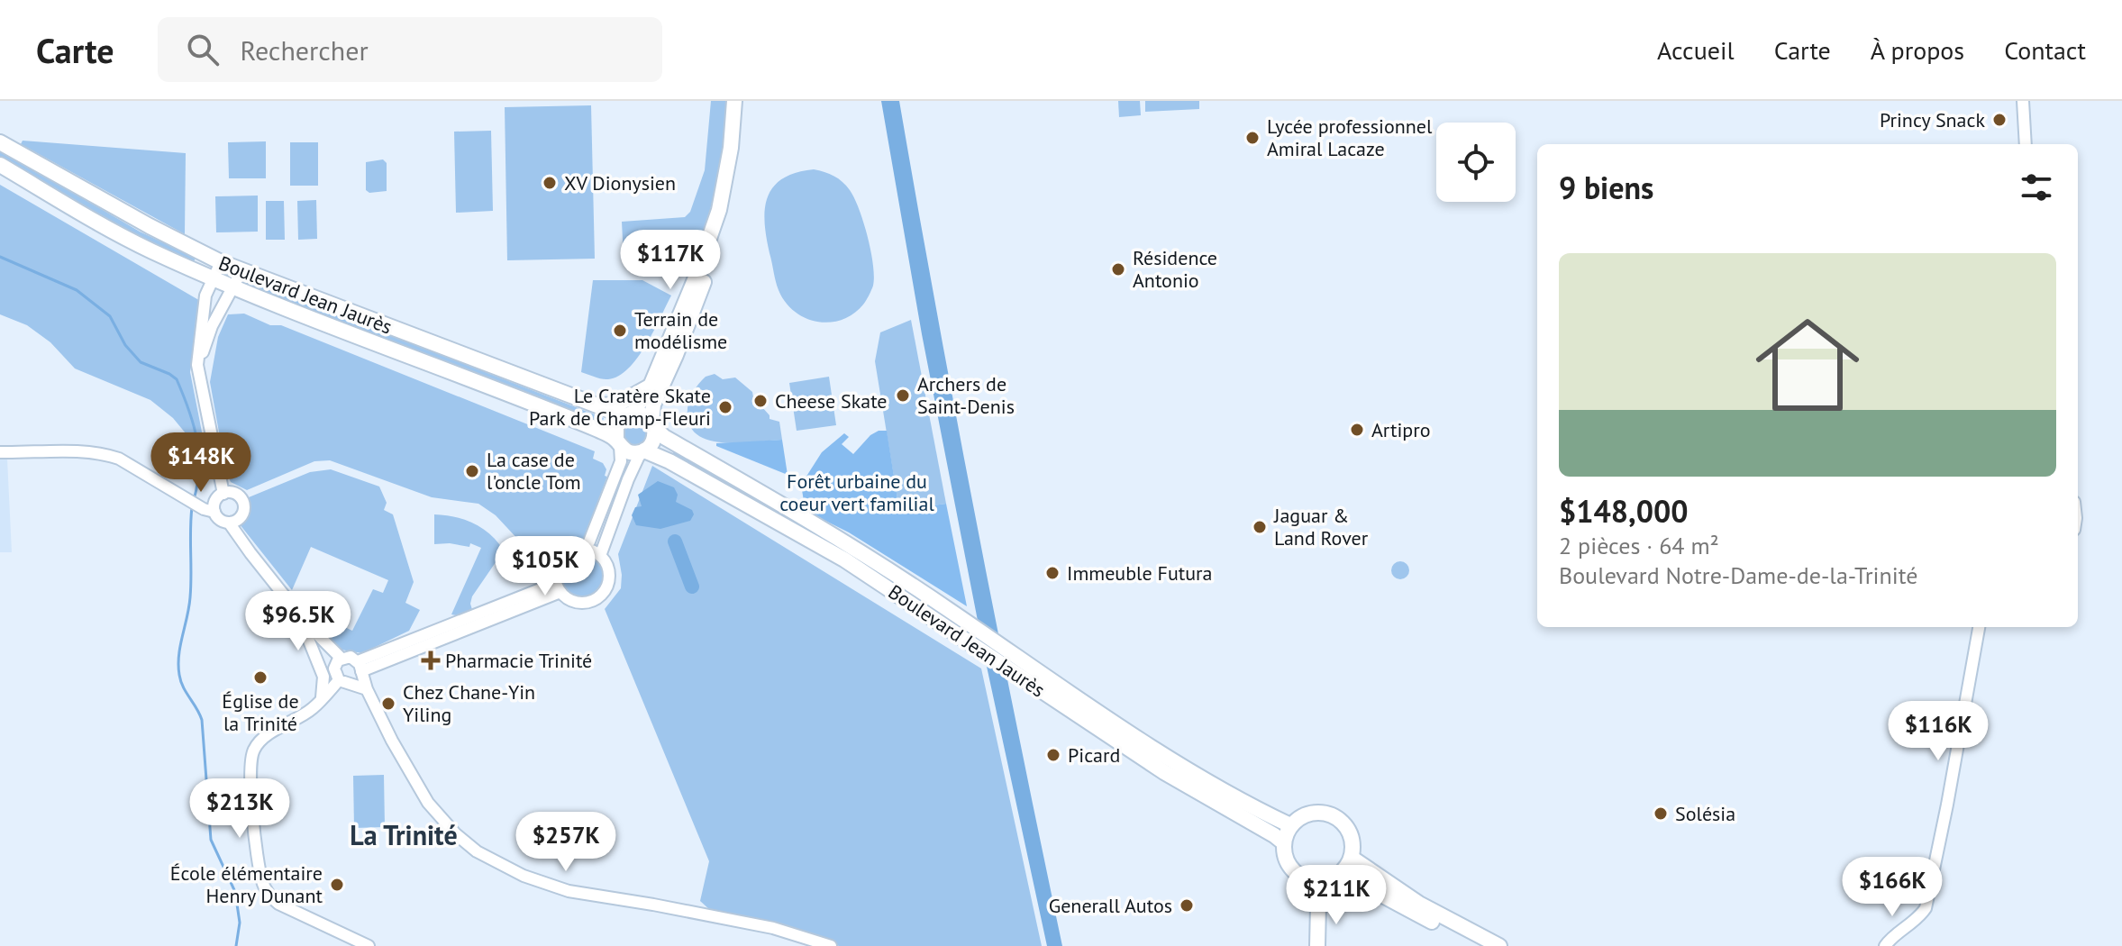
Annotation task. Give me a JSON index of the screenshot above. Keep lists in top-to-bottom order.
{
  "streets": {
    "main road": ["Boulevard Jean Jaurès"]
  },
  "districts": ["La Trinité"],
  "parks": ["Forêt urbaine du coeur vert familial"],
  "places": {
    "other": [
      "Princy Snack",
      "Lycée professionnel Amiral Lacaze",
      "XV Dionysien",
      "Résidence Antonio",
      "Terrain de modélisme",
      "Archers de Saint-Denis",
      "Cheese Skate",
      "Le Cratère Skate Park de Champ-Fleuri",
      "Artipro",
      "La case de l'oncle Tom",
      "Jaguar & Land Rover",
      "Immeuble Futura",
      "Église de la Trinité",
      "Chez Chane-Yin Yiling",
      "Picard",
      "Solésia",
      "École élémentaire Henry Dunant",
      "Generall Autos"
    ],
    "health": ["Pharmacie Trinité"]
  },
  "page": {
    "header": "Carte",
    "search": "Rechercher",
    "nav": [
      "Accueil",
      "Carte",
      "À propos",
      "Contact"
    ],
    "heading": "9 biens",
    "price": [
      "$117K",
      "$148K",
      "$105K",
      "$96.5K",
      "$116K",
      "$213K",
      "$257K",
      "$166K",
      "$211K"
    ],
    "list": [
      {
        "name": "$148,000",
        "note": "2 pièces · 64 m² · Boulevard Notre-Dame-de-la-Trinité"
      }
    ]
  }
}
